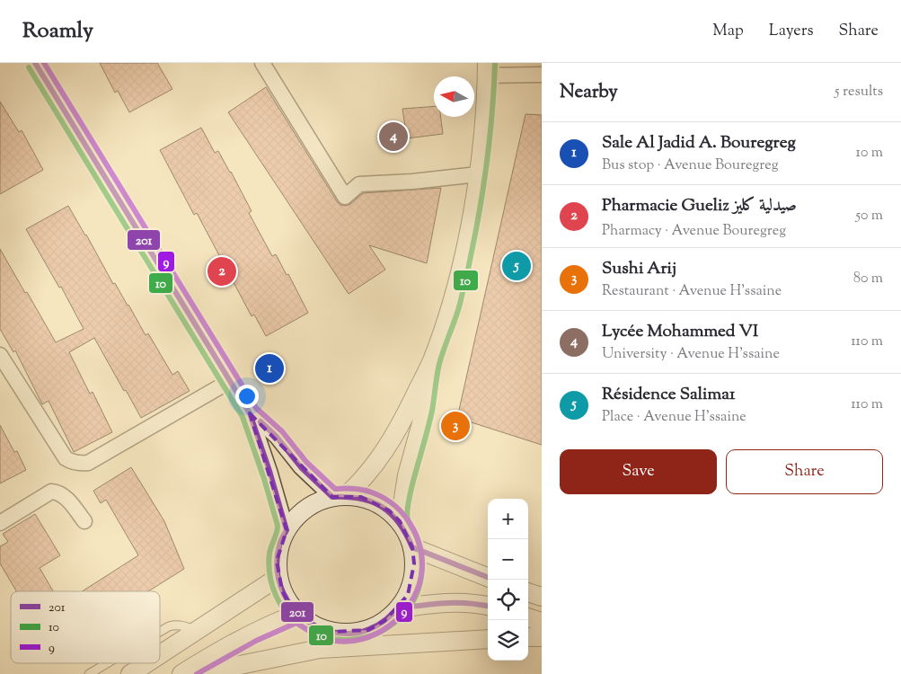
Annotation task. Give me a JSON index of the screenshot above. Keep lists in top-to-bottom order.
{
  "lines": ["transit line 201", "transit line 10", "transit line 9"],
  "legend": ["201", "10", "9"],
  "north": "left",
  "page": {
    "header": "Roamly",
    "nav": ["Map", "Layers", "Share"],
    "heading": ["Nearby", "5 results"],
    "pins": [
      "4",
      "5",
      "2",
      "1",
      "3"
    ],
    "list": [
      {
        "mark": "1",
        "name": "Sale Al Jadid A. Bouregreg",
        "note": "Bus stop · Avenue Bouregreg",
        "value": "10 m"
      },
      {
        "mark": "2",
        "name": "Pharmacie Gueliz صيدلية كليز",
        "note": "Pharmacy · Avenue Bouregreg",
        "value": "50 m"
      },
      {
        "mark": "3",
        "name": "Sushi Arij",
        "note": "Restaurant · Avenue H'ssaine",
        "value": "80 m"
      },
      {
        "mark": "4",
        "name": "Lycée Mohammed VI",
        "note": "University · Avenue H'ssaine",
        "value": "110 m"
      },
      {
        "mark": "5",
        "name": "Résidence Salima1",
        "note": "Place · Avenue H'ssaine",
        "value": "110 m"
      }
    ],
    "buttons": ["Save", "Share"],
    "map_buttons": ["+", "−"]
  }
}
